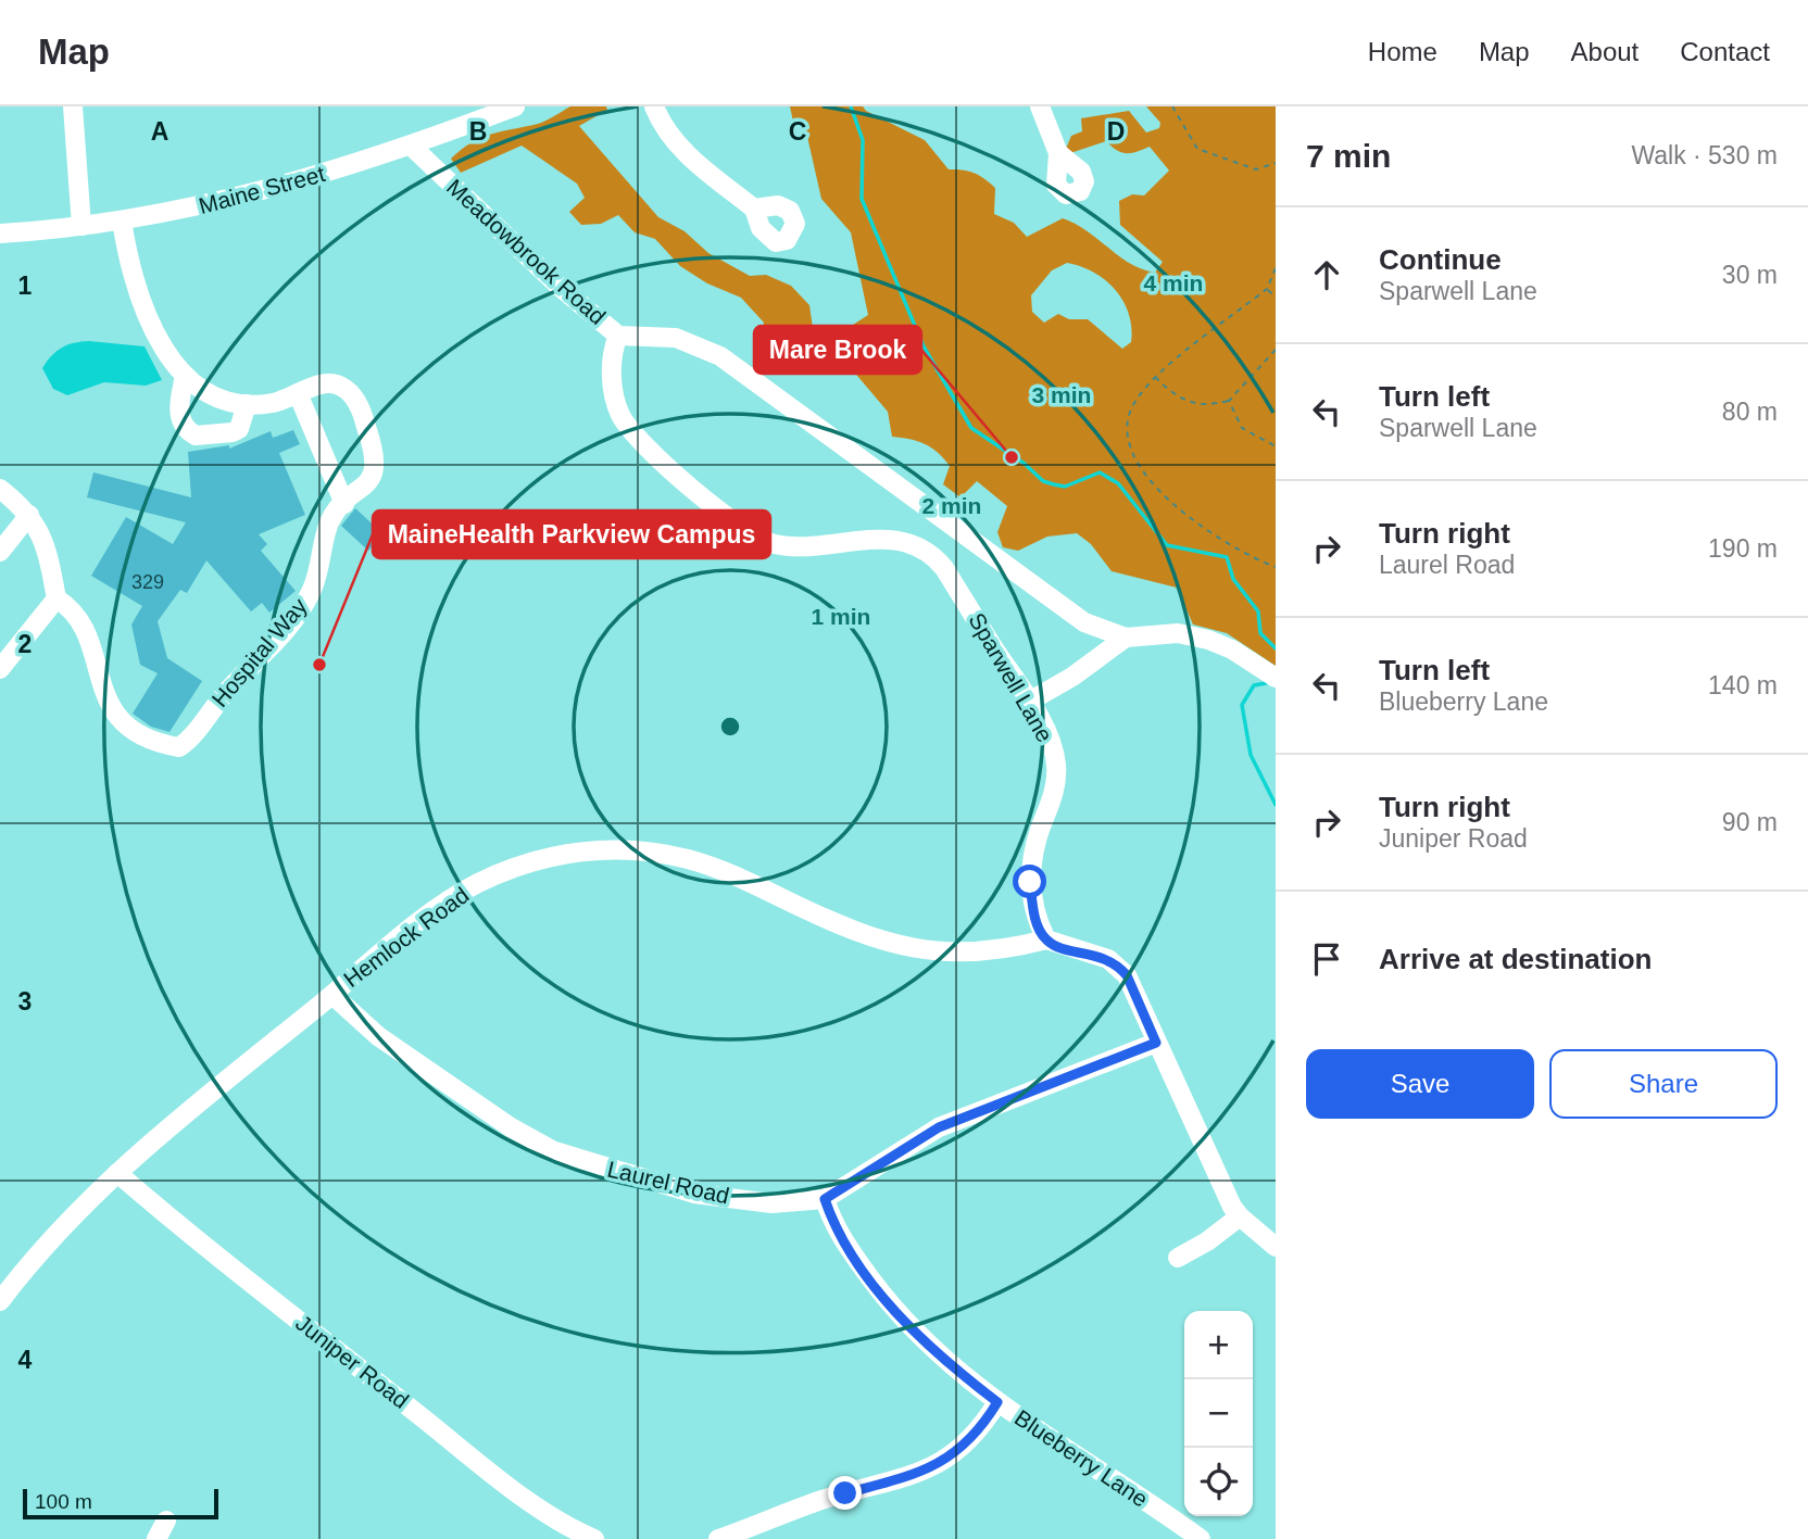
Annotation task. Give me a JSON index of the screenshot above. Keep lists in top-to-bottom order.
{
  "streets": {
    "street": [
      "Maine Street",
      "Meadowbrook Road",
      "Hospital Way",
      "Sparwell Lane",
      "Hemlock Road",
      "Laurel Road",
      "Juniper Road",
      "Blueberry Lane"
    ]
  },
  "crossings": [
    ["Maine Street", "Meadowbrook Road"],
    ["Maine Street", "Hospital Way"],
    ["Meadowbrook Road", "Sparwell Lane"],
    ["Sparwell Lane", "Hemlock Road"],
    ["Hemlock Road", "Laurel Road"],
    ["Hemlock Road", "Juniper Road"],
    ["Laurel Road", "Blueberry Lane"]
  ],
  "places": ["Mare Brook", "MaineHealth Parkview Campus"],
  "house_numbers": ["329"],
  "scale_bar": "100 m",
  "page": {
    "header": "Map",
    "nav": [
      "Home",
      "Map",
      "About",
      "Contact"
    ],
    "heading": ["7 min", "Walk · 530 m"],
    "list": [
      ["Continue", "Sparwell Lane", "30 m"],
      ["Turn left", "Sparwell Lane", "80 m"],
      ["Turn right", "Laurel Road", "190 m"],
      ["Turn left", "Blueberry Lane", "140 m"],
      ["Turn right", "Juniper Road", "90 m"],
      "Arrive at destination"
    ],
    "buttons": ["Save", "Share"],
    "map_buttons": ["+", "−"],
    "scale": "100 m"
  },
  "grid": {
    "columns": [
      "A",
      "B",
      "C",
      "D"
    ],
    "rows": [
      "1",
      "2",
      "3",
      "4"
    ]
  },
  "rings": [
    "4 min",
    "3 min",
    "2 min",
    "1 min"
  ]
}
